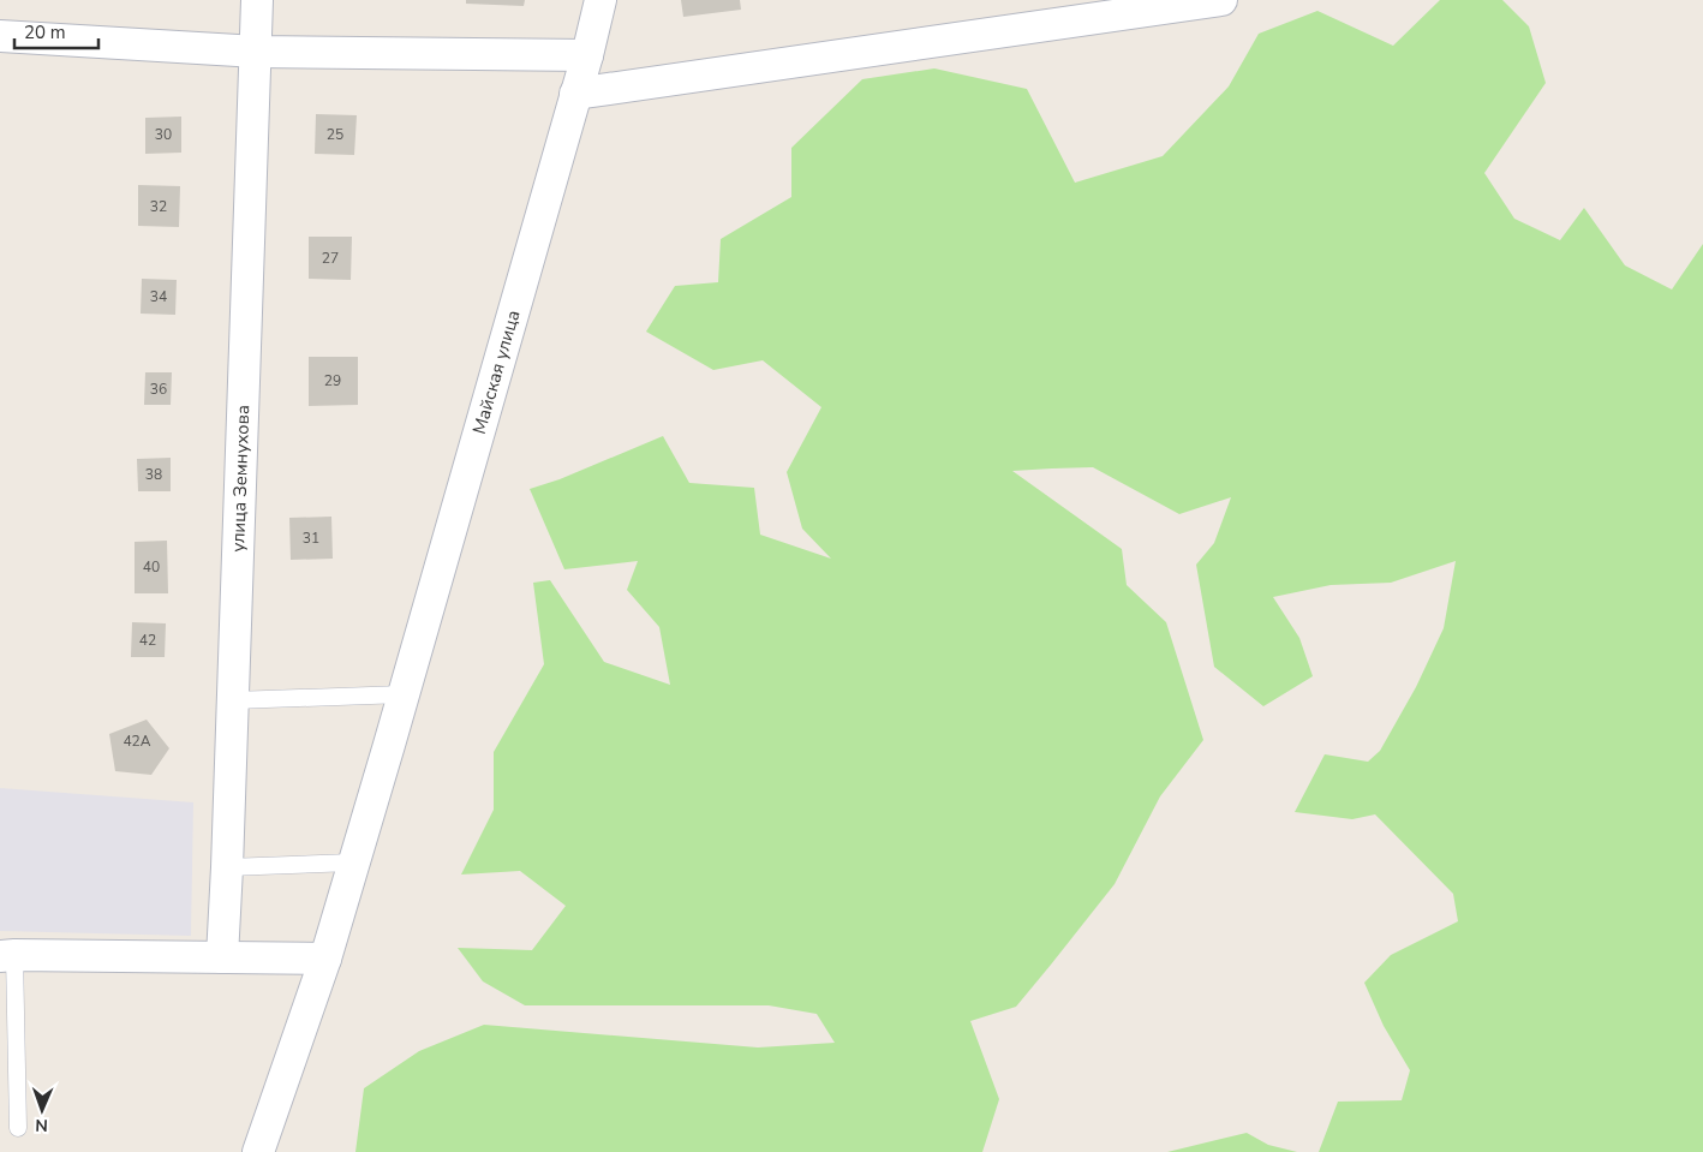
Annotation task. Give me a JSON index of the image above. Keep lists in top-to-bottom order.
{
  "streets": {
    "street": ["Майская улица", "улица Земнухова"]
  },
  "house_numbers": [
    "30",
    "25",
    "32",
    "27",
    "34",
    "29",
    "36",
    "38",
    "31",
    "40",
    "42",
    "42А"
  ],
  "scale_bar": "20 m",
  "north": "bottom"
}
